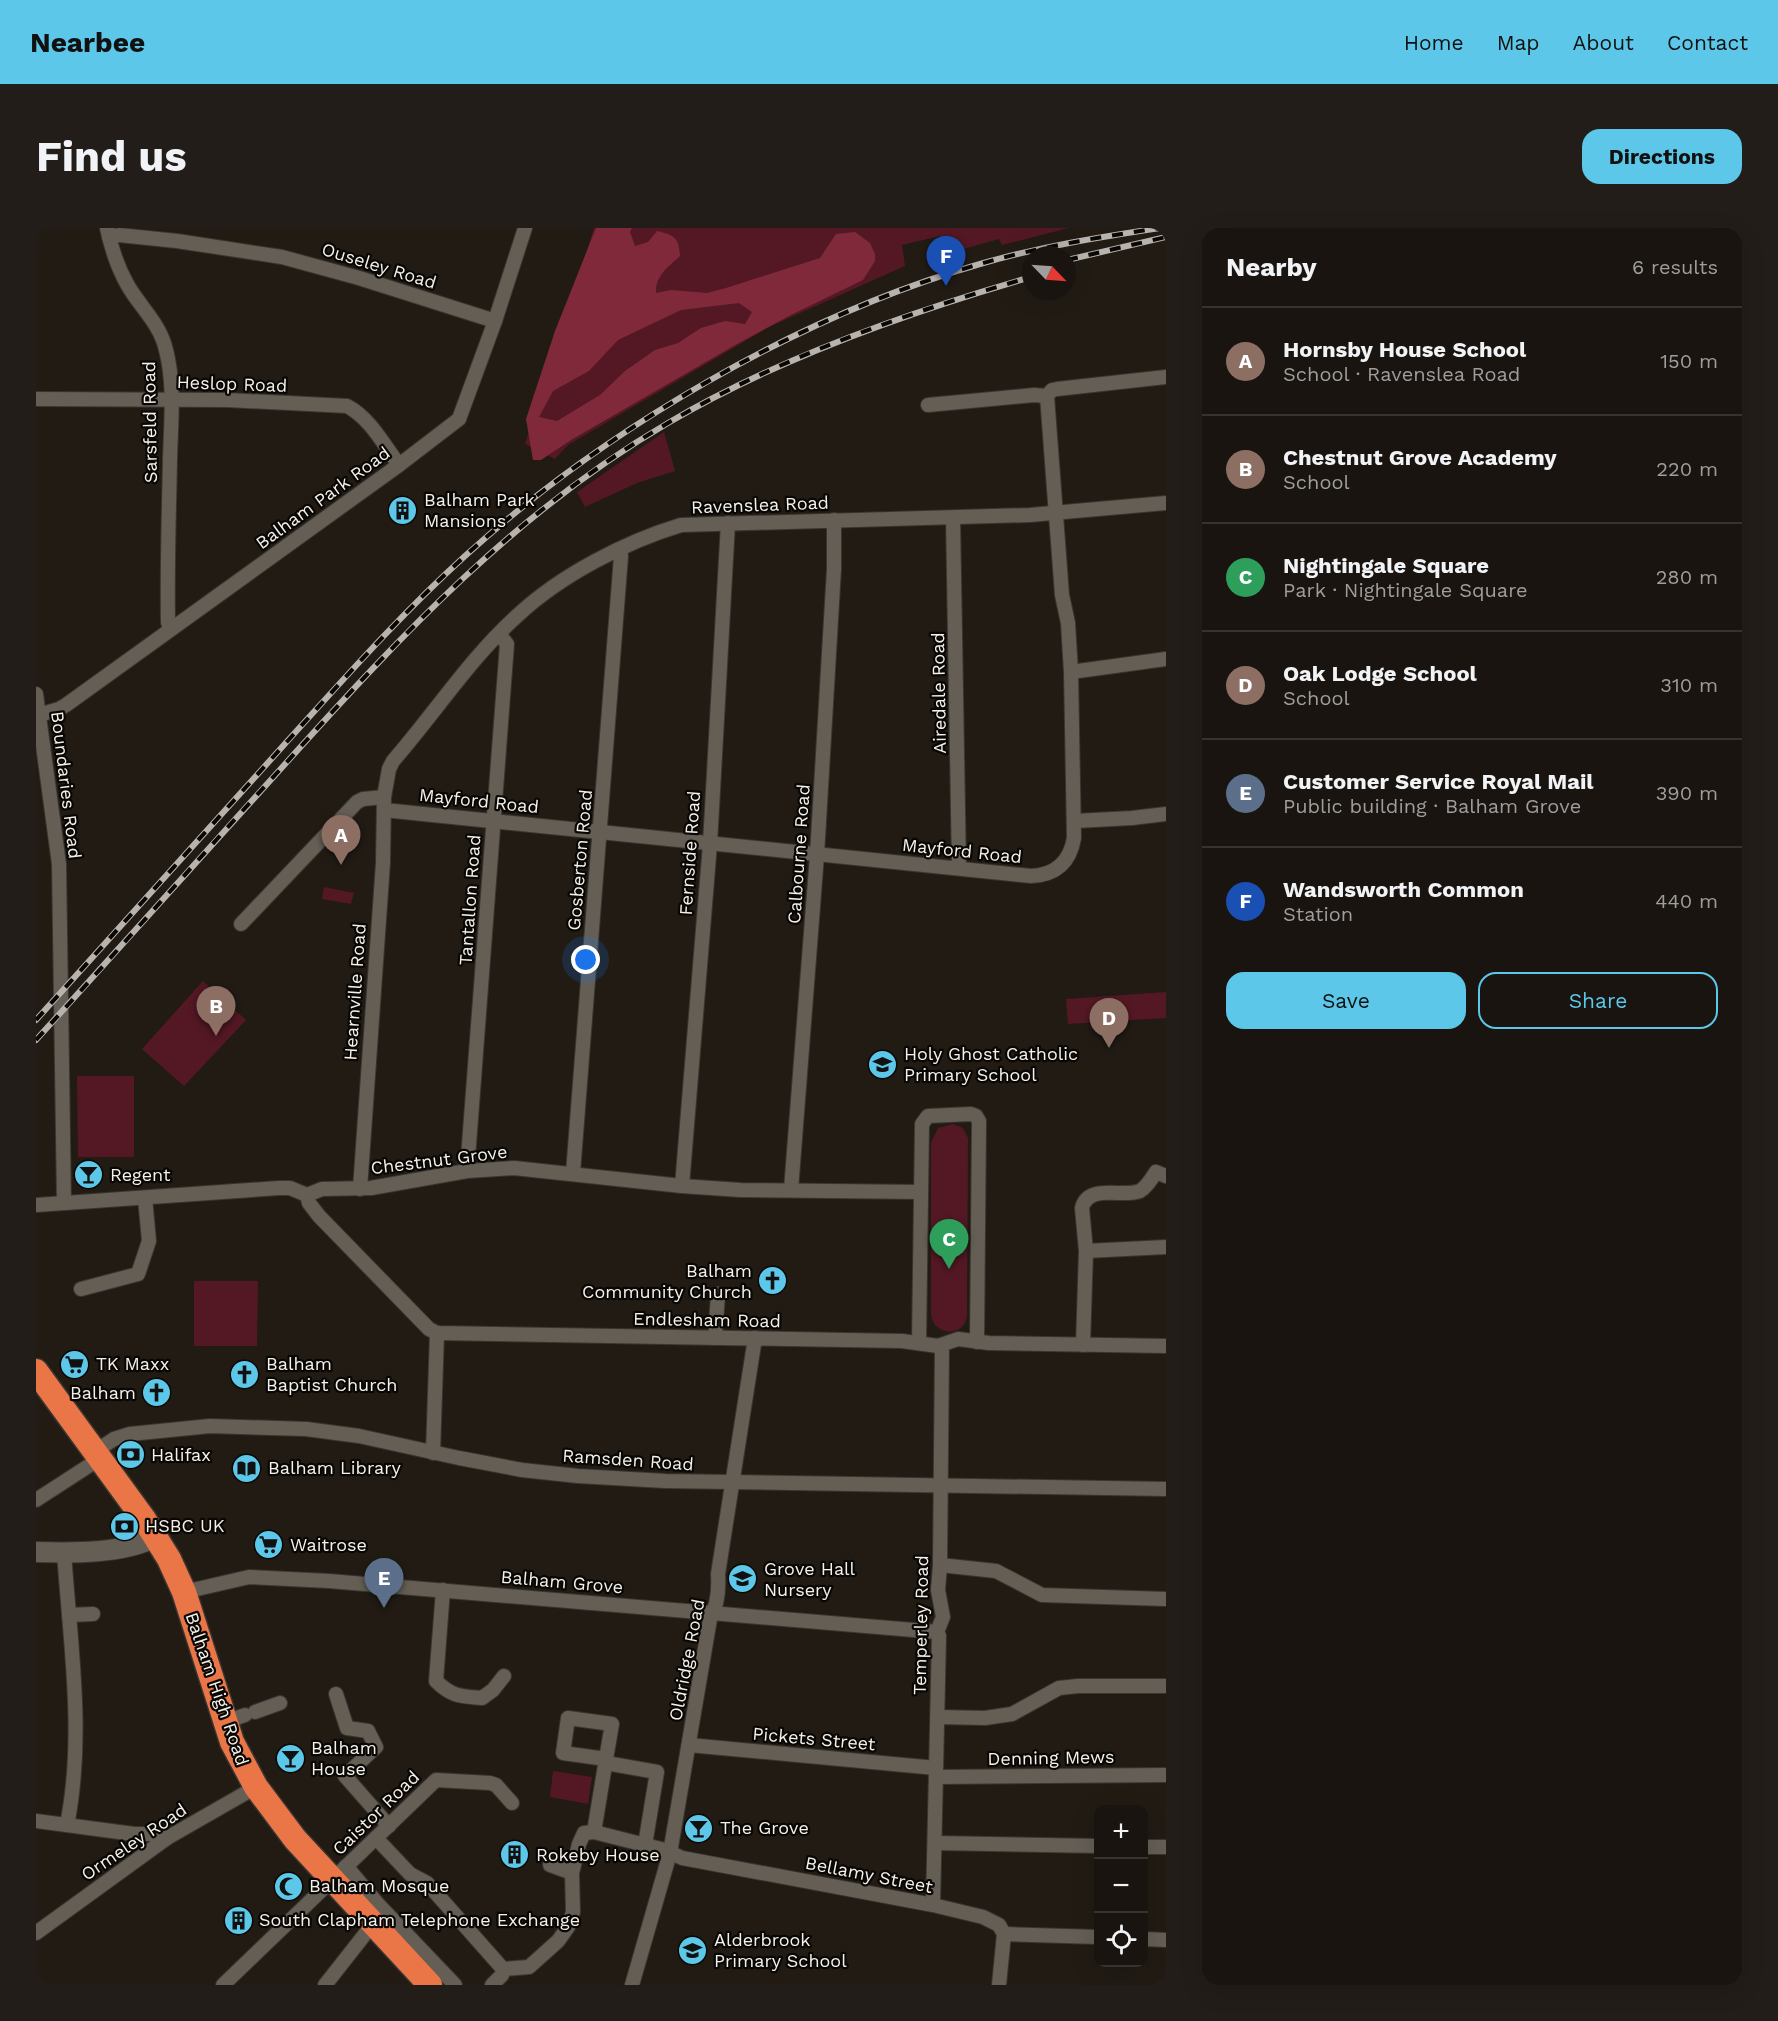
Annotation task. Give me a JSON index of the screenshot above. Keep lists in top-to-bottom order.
{
  "streets": {
    "highway": ["Balham High Road"],
    "street": [
      "Ouseley Road",
      "Heslop Road",
      "Sarsfeld Road",
      "Balham Park Road",
      "Ravenslea Road",
      "Airedale Road",
      "Boundaries Road",
      "Mayford Road",
      "Fernside Road",
      "Calbourne Road",
      "Gosberton Road",
      "Tantallon Road",
      "Hearnville Road",
      "Chestnut Grove",
      "Endlesham Road",
      "Ramsden Road",
      "Balham Grove",
      "Temperley Road",
      "Oldridge Road",
      "Pickets Street",
      "Denning Mews",
      "Caistor Road",
      "Ormeley Road",
      "Bellamy Street"
    ]
  },
  "crossings": [
    ["Ouseley Road", "Sarsfeld Road"],
    ["Ouseley Road", "Balham Park Road"],
    ["Heslop Road", "Sarsfeld Road"],
    ["Heslop Road", "Balham Park Road"],
    ["Sarsfeld Road", "Balham Park Road"],
    ["Balham Park Road", "Boundaries Road"],
    ["Ravenslea Road", "Airedale Road"],
    ["Ravenslea Road", "Mayford Road"],
    ["Ravenslea Road", "Fernside Road"],
    ["Ravenslea Road", "Calbourne Road"],
    ["Ravenslea Road", "Gosberton Road"],
    ["Ravenslea Road", "Tantallon Road"],
    ["Ravenslea Road", "Hearnville Road"],
    ["Airedale Road", "Mayford Road"],
    ["Boundaries Road", "Chestnut Grove"],
    ["Mayford Road", "Fernside Road"],
    ["Mayford Road", "Calbourne Road"],
    ["Mayford Road", "Gosberton Road"],
    ["Mayford Road", "Tantallon Road"],
    ["Mayford Road", "Hearnville Road"],
    ["Fernside Road", "Chestnut Grove"],
    ["Calbourne Road", "Chestnut Grove"],
    ["Gosberton Road", "Chestnut Grove"],
    ["Tantallon Road", "Chestnut Grove"],
    ["Hearnville Road", "Chestnut Grove"],
    ["Endlesham Road", "Temperley Road"],
    ["Endlesham Road", "Oldridge Road"],
    ["Ramsden Road", "Temperley Road"],
    ["Ramsden Road", "Oldridge Road"],
    ["Ramsden Road", "Balham High Road"],
    ["Balham Grove", "Temperley Road"],
    ["Balham Grove", "Oldridge Road"],
    ["Balham Grove", "Balham High Road"],
    ["Temperley Road", "Pickets Street"],
    ["Temperley Road", "Denning Mews"],
    ["Temperley Road", "Bellamy Street"],
    ["Oldridge Road", "Pickets Street"],
    ["Oldridge Road", "Bellamy Street"],
    ["Balham High Road", "Caistor Road"],
    ["Balham High Road", "Ormeley Road"],
    ["Pickets Street", "Denning Mews"]
  ],
  "places": {
    "building": ["Balham Park Mansions", "Rokeby House", "South Clapham Telephone Exchange"],
    "school or university": ["Holy Ghost Catholic Primary School", "Grove Hall Nursery", "Alderbrook Primary School"],
    "bar": ["Regent", "Balham House", "The Grove"],
    "church": ["Balham Community Church", "Balham Baptist Church", "Balham"],
    "supermarket": ["TK Maxx", "Waitrose"],
    "bank": ["Halifax", "HSBC UK"],
    "library": ["Balham Library"],
    "mosque": ["Balham Mosque"]
  },
  "north": "bottom right",
  "page": {
    "header": "Nearbee",
    "nav": [
      "Home",
      "Map",
      "About",
      "Contact"
    ],
    "buttons": [
      "Directions",
      ["Save", "Share"]
    ],
    "title": "Find us",
    "heading": ["Nearby", "6 results"],
    "pins": [
      "F",
      "A",
      "B",
      "D",
      "C",
      "E"
    ],
    "list": [
      {
        "mark": "A",
        "name": "Hornsby House School",
        "note": "School · Ravenslea Road",
        "value": "150 m"
      },
      {
        "mark": "B",
        "name": "Chestnut Grove Academy",
        "note": "School",
        "value": "220 m"
      },
      {
        "mark": "C",
        "name": "Nightingale Square",
        "note": "Park · Nightingale Square",
        "value": "280 m"
      },
      {
        "mark": "D",
        "name": "Oak Lodge School",
        "note": "School",
        "value": "310 m"
      },
      {
        "mark": "E",
        "name": "Customer Service Royal Mail",
        "note": "Public building · Balham Grove",
        "value": "390 m"
      },
      {
        "mark": "F",
        "name": "Wandsworth Common",
        "note": "Station",
        "value": "440 m"
      }
    ],
    "map_buttons": ["+", "−"]
  }
}
